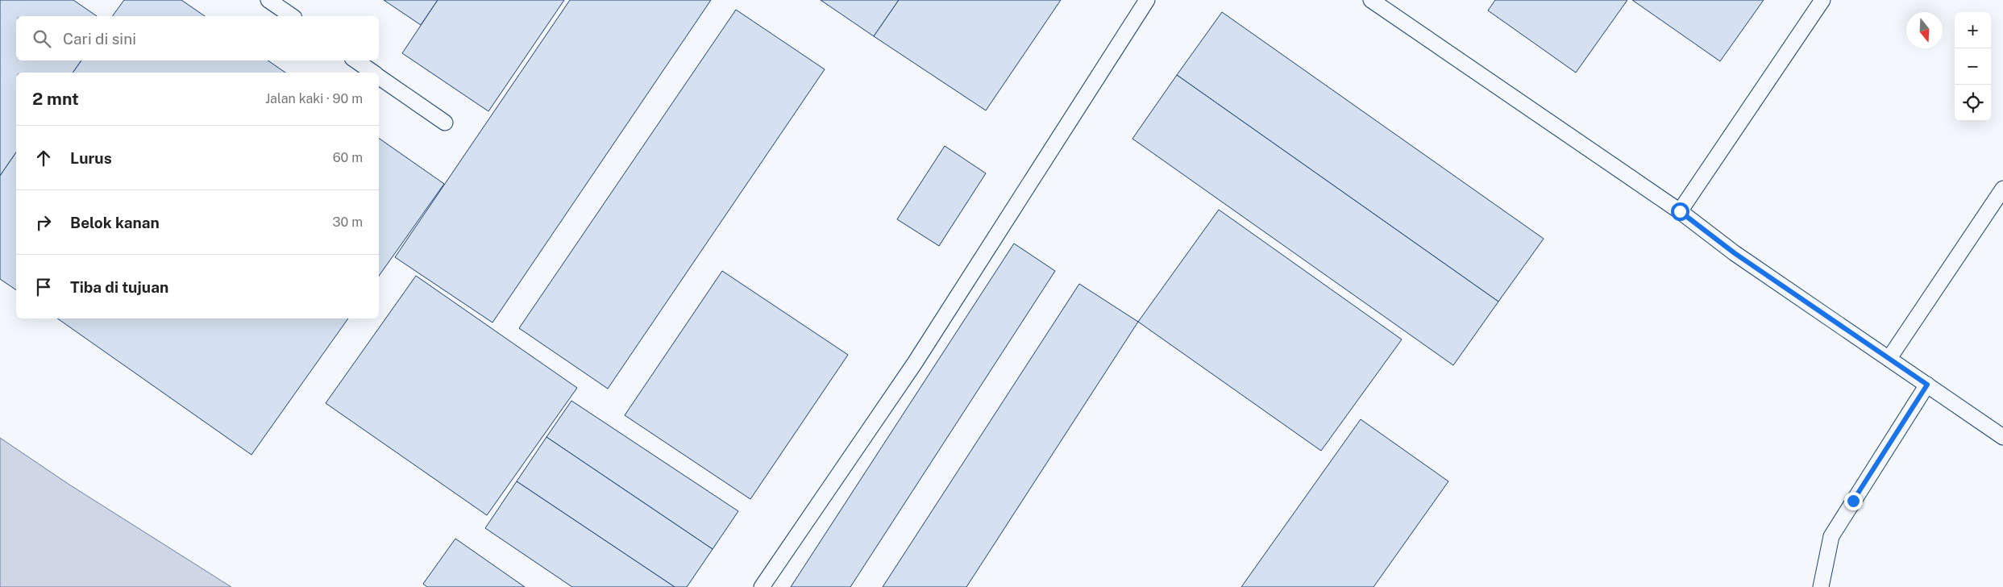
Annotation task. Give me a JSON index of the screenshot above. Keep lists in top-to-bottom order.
{
  "north": "bottom",
  "page": {
    "map_buttons": ["+", "−"],
    "search": "Cari di sini",
    "heading": ["2 mnt", "Jalan kaki · 90 m"],
    "list": [
      ["Lurus", "60 m"],
      ["Belok kanan", "30 m"],
      "Tiba di tujuan"
    ]
  }
}
